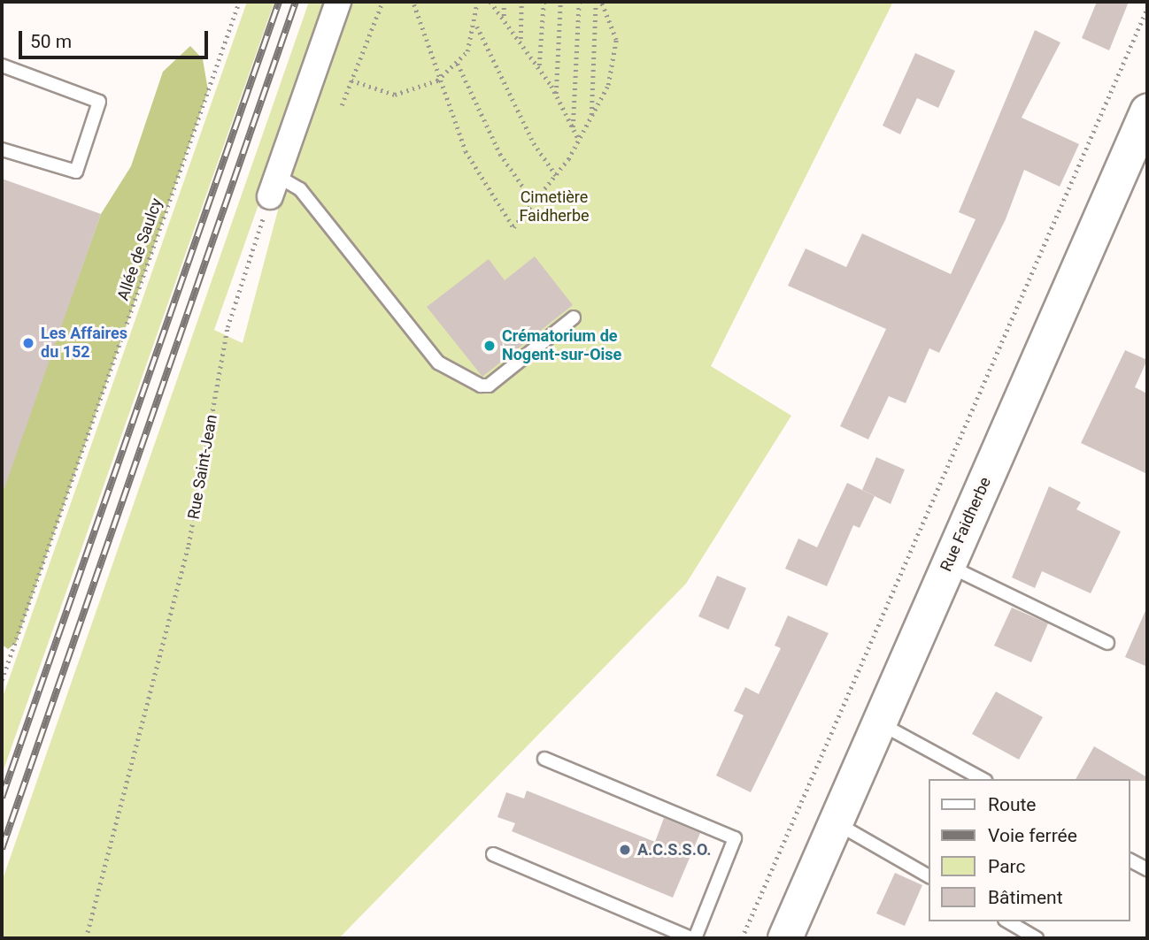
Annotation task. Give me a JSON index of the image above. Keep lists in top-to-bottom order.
{
  "streets": {
    "main road": ["Rue Faidherbe"],
    "path": ["Allée de Saulcy", "Rue Saint-Jean"]
  },
  "parks": ["Cimetière Faidherbe"],
  "places": ["Les Affaires du 152", "Crématorium de Nogent-sur-Oise", "A.C.S.S.O."],
  "legend": [
    "Route",
    "Voie ferrée",
    "Parc",
    "Bâtiment"
  ],
  "scale_bar": "50 m"
}
